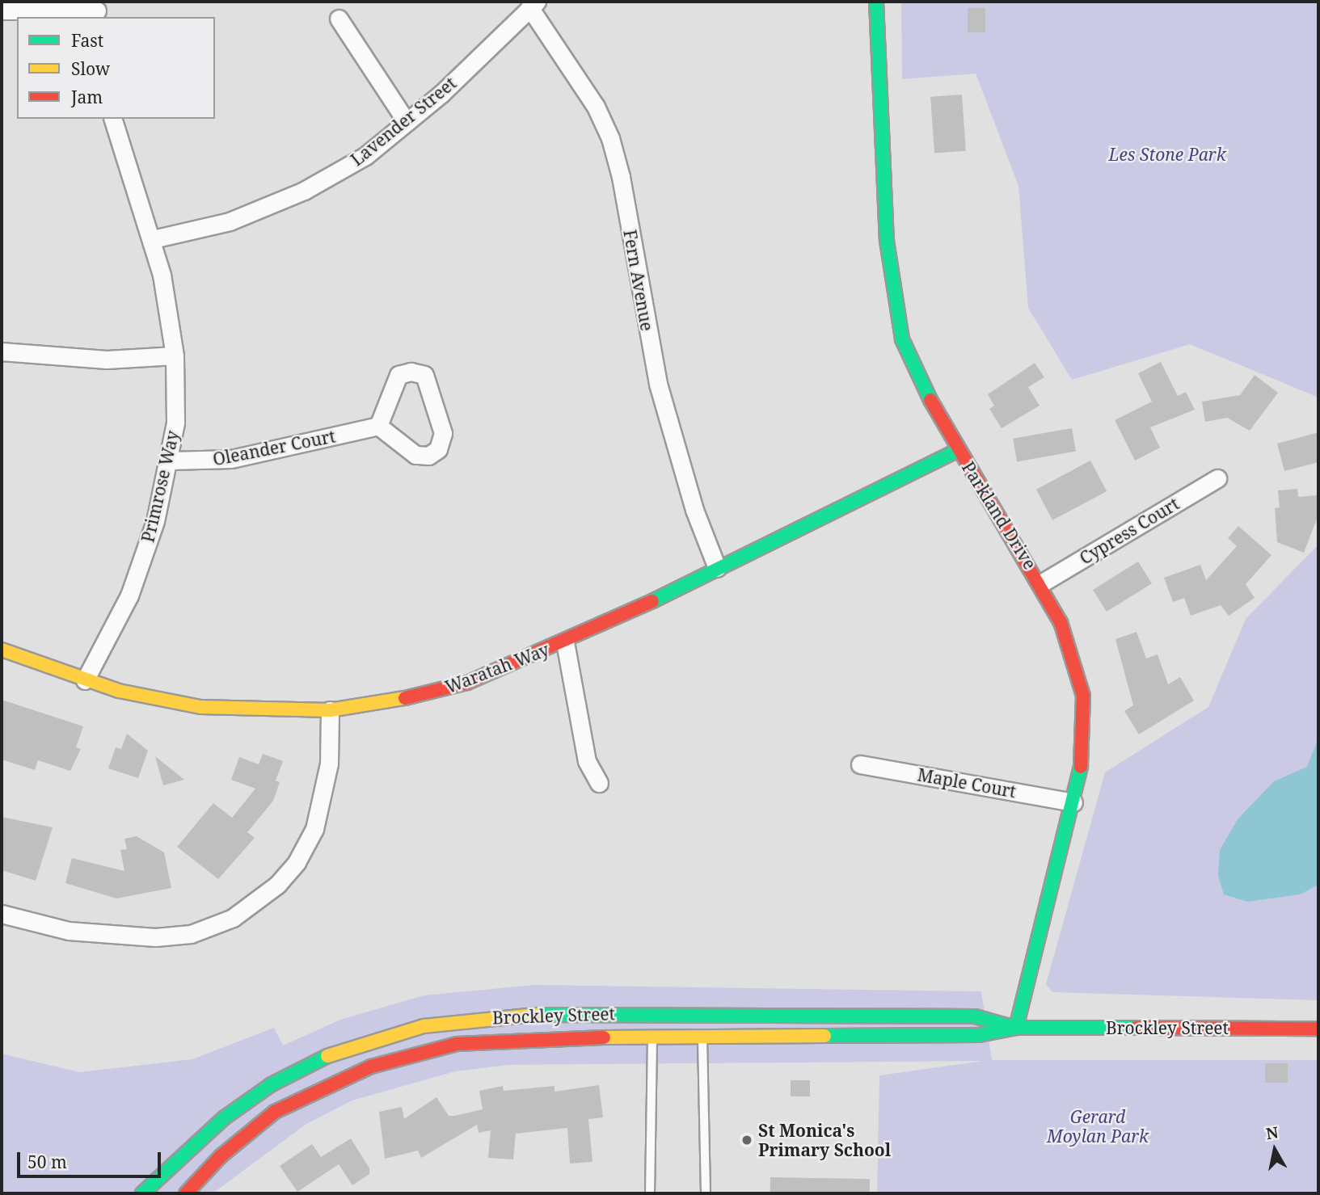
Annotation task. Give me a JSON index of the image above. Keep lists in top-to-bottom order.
{
  "streets": {
    "main road": ["Parkland Drive", "Waratah Way", "Brockley Street"],
    "street": [
      "Lavender Street",
      "Fern Avenue",
      "Oleander Court",
      "Primrose Way",
      "Cypress Court",
      "Maple Court"
    ]
  },
  "crossings": [
    ["Lavender Street", "Fern Avenue"],
    ["Lavender Street", "Primrose Way"],
    ["Fern Avenue", "Waratah Way"],
    ["Oleander Court", "Primrose Way"],
    ["Primrose Way", "Waratah Way"],
    ["Parkland Drive", "Cypress Court"],
    ["Parkland Drive", "Waratah Way"],
    ["Parkland Drive", "Maple Court"],
    ["Parkland Drive", "Brockley Street"]
  ],
  "parks": ["Les Stone Park", "Gerard Moylan Park"],
  "places": ["St Monica's Primary School"],
  "legend": ["Fast", "Slow", "Jam"],
  "scale_bar": "50 m",
  "north": "top"
}
